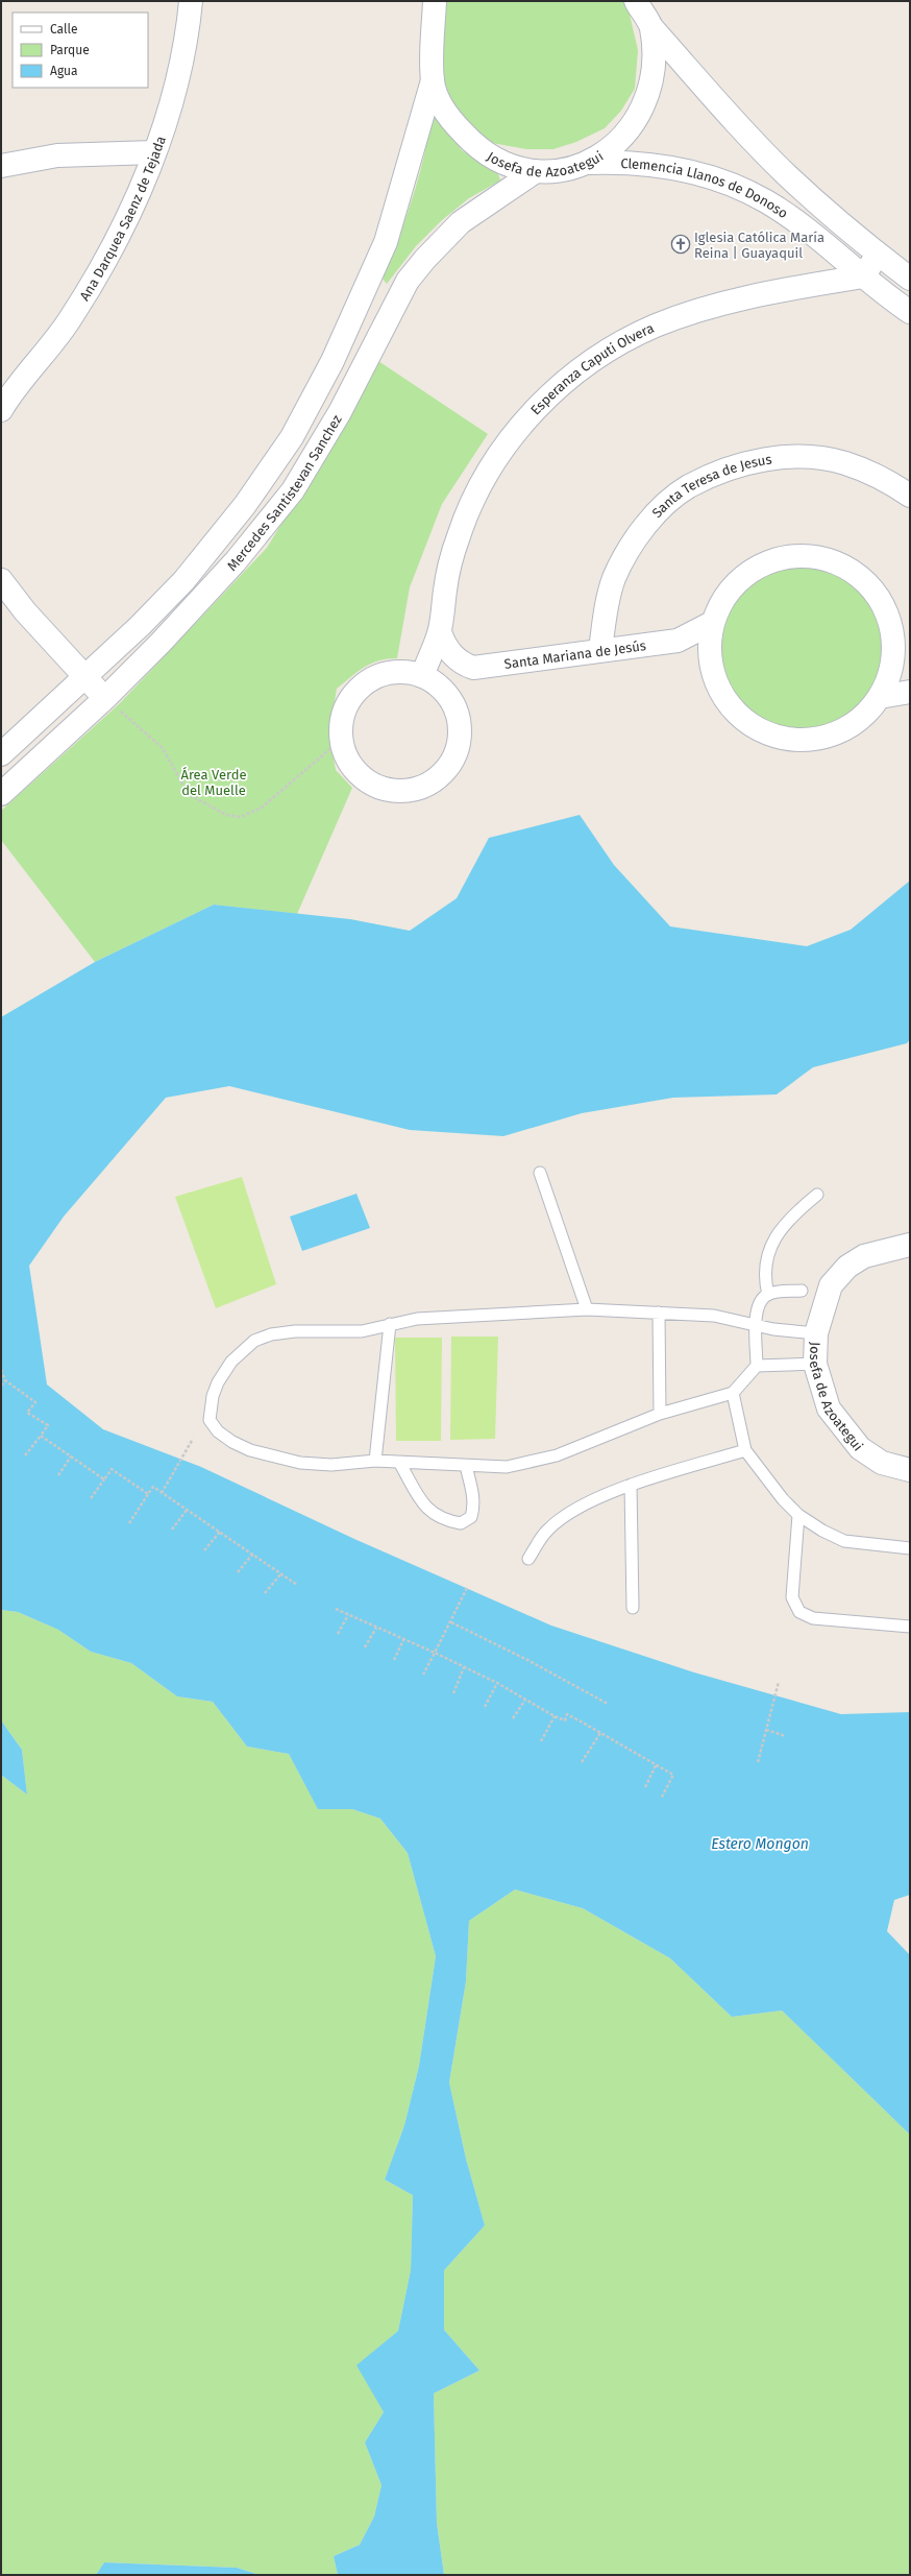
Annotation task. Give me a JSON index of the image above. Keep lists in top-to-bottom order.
{
  "streets": {
    "street": [
      "Josefa de Azoategui",
      "Clemencia Llanos de Donoso",
      "Ana Darquea Saenz de Tejada",
      "Esperanza Caputi Olvera",
      "Santa Teresa de Jesus",
      "Mercedes Santistevan Sanchez",
      "Santa Mariana de Jesús"
    ]
  },
  "crossings": [
    ["Josefa de Azoategui", "Clemencia Llanos de Donoso"],
    ["Josefa de Azoategui", "Mercedes Santistevan Sanchez"],
    ["Clemencia Llanos de Donoso", "Esperanza Caputi Olvera"],
    ["Santa Teresa de Jesus", "Santa Mariana de Jesús"]
  ],
  "water": ["Estero Mongon"],
  "parks": ["Área Verde del Muelle"],
  "places": {
    "church": ["Iglesia Católica María Reina | Guayaquil"]
  },
  "legend": ["Calle", "Parque", "Agua"]
}
